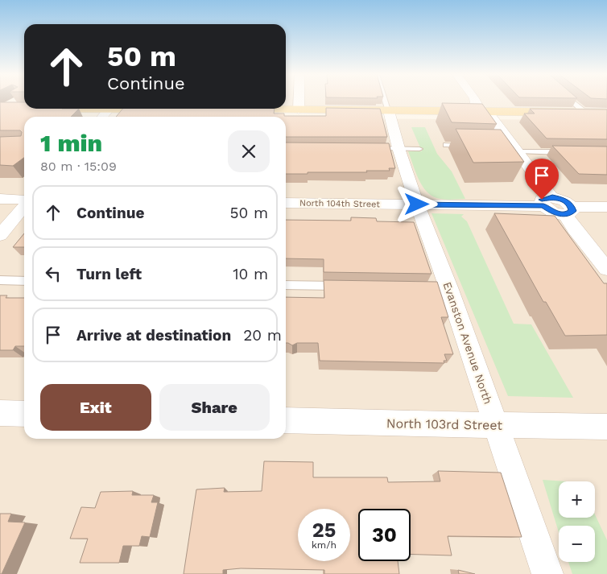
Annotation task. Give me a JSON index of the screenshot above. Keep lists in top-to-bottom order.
{
  "streets": {
    "street": ["North 104th Street", "Evanston Avenue North", "North 103rd Street"]
  },
  "crossings": [
    ["North 104th Street", "Evanston Avenue North"],
    ["Evanston Avenue North", "North 103rd Street"]
  ],
  "page": {
    "turn": ["50 m", "Continue"],
    "heading": ["1 min", "80 m · 15:09"],
    "list": [
      {
        "name": "Continue",
        "value": "50 m"
      },
      {
        "name": "Turn left",
        "value": "10 m"
      },
      {
        "name": "Arrive at destination",
        "value": "20 m"
      }
    ],
    "buttons": ["Exit", "Share"],
    "map_buttons": ["+", "−"],
    "speed": "25 km/h",
    "limit": "30"
  }
}
